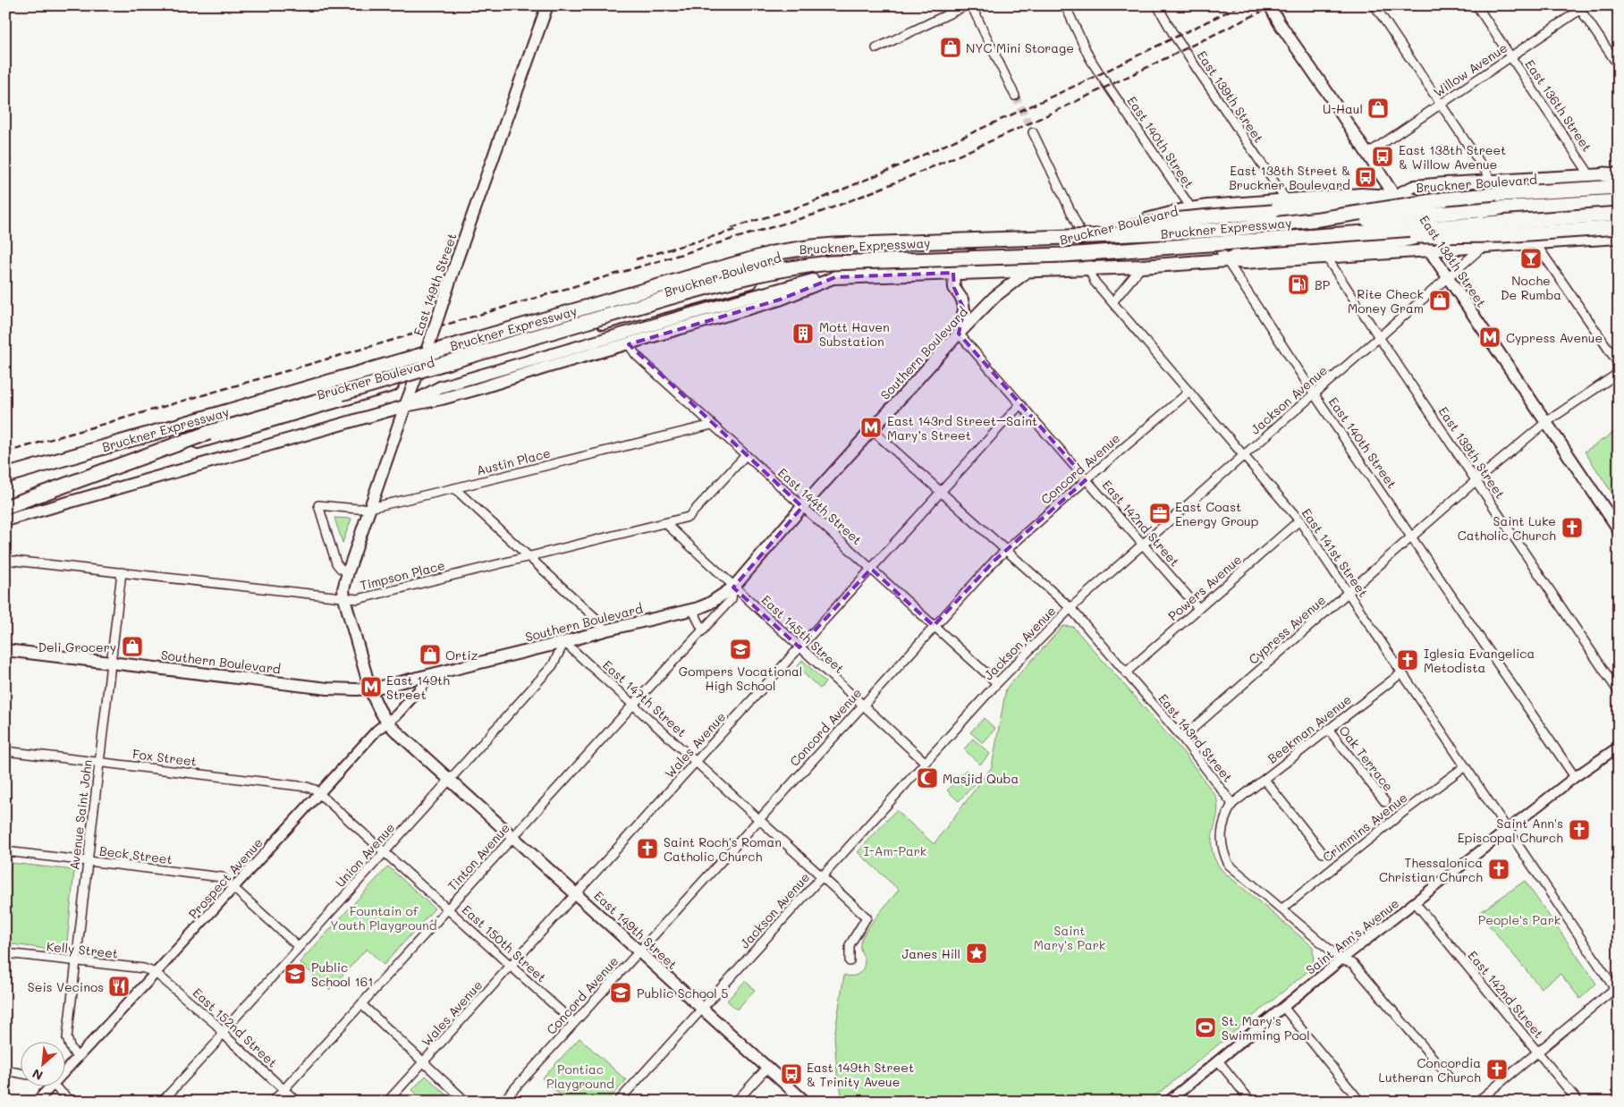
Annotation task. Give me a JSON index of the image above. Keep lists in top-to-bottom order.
{
  "streets": {
    "highway": ["Bruckner Expressway"],
    "main road": [
      "Bruckner Boulevard",
      "East 138th Street",
      "East 149th Street",
      "Southern Boulevard"
    ],
    "street": [
      "Willow Avenue",
      "East 139th Street",
      "East 136th Street",
      "East 140th Street",
      "Jackson Avenue",
      "Austin Place",
      "Concord Avenue",
      "East 144th Street",
      "East 142nd Street",
      "East 141st Street",
      "Timpson Place",
      "Powers Avenue",
      "Cypress Avenue",
      "East 145th Street",
      "East 147th Street",
      "Beekman Avenue",
      "East 143rd Street",
      "Wales Avenue",
      "Fox Street",
      "Oak Terrace",
      "Avenue Saint John",
      "Crimmins Avenue",
      "Beck Street",
      "Union Avenue",
      "Tinton Avenue",
      "Prospect Avenue",
      "Saint Ann's Avenue",
      "East 150th Street",
      "Kelly Street",
      "East 152nd Street"
    ]
  },
  "crossings": [
    ["Willow Avenue", "East 136th Street"],
    ["Willow Avenue", "East 138th Street"],
    ["East 139th Street", "Bruckner Boulevard"],
    ["East 139th Street", "Bruckner Expressway"],
    ["East 139th Street", "Jackson Avenue"],
    ["East 139th Street", "Cypress Avenue"],
    ["East 136th Street", "Bruckner Boulevard"],
    ["East 140th Street", "Bruckner Boulevard"],
    ["East 140th Street", "Jackson Avenue"],
    ["East 140th Street", "Cypress Avenue"],
    ["East 140th Street", "Saint Ann's Avenue"],
    ["Bruckner Boulevard", "Bruckner Expressway"],
    ["Bruckner Boulevard", "East 138th Street"],
    ["Bruckner Boulevard", "East 149th Street"],
    ["Bruckner Boulevard", "East 141st Street"],
    ["Bruckner Expressway", "East 141st Street"],
    ["East 138th Street", "Jackson Avenue"],
    ["East 138th Street", "Cypress Avenue"],
    ["East 149th Street", "Southern Boulevard"],
    ["East 149th Street", "Jackson Avenue"],
    ["East 149th Street", "Austin Place"],
    ["East 149th Street", "Concord Avenue"],
    ["East 149th Street", "Timpson Place"],
    ["East 149th Street", "Wales Avenue"],
    ["East 149th Street", "Union Avenue"],
    ["East 149th Street", "Tinton Avenue"],
    ["East 149th Street", "Prospect Avenue"],
    ["Southern Boulevard", "East 144th Street"],
    ["Southern Boulevard", "East 142nd Street"],
    ["Southern Boulevard", "East 145th Street"],
    ["Southern Boulevard", "East 147th Street"],
    ["Southern Boulevard", "East 143rd Street"],
    ["Southern Boulevard", "Avenue Saint John"],
    ["Southern Boulevard", "Union Avenue"],
    ["Southern Boulevard", "Tinton Avenue"],
    ["Southern Boulevard", "Prospect Avenue"],
    ["Jackson Avenue", "East 144th Street"],
    ["Jackson Avenue", "East 142nd Street"],
    ["Jackson Avenue", "East 141st Street"],
    ["Jackson Avenue", "East 145th Street"],
    ["Jackson Avenue", "East 147th Street"],
    ["Jackson Avenue", "East 143rd Street"],
    ["Austin Place", "East 144th Street"],
    ["Concord Avenue", "East 144th Street"],
    ["Concord Avenue", "East 142nd Street"],
    ["Concord Avenue", "East 141st Street"],
    ["Concord Avenue", "East 145th Street"],
    ["Concord Avenue", "East 147th Street"],
    ["Concord Avenue", "East 143rd Street"],
    ["Concord Avenue", "East 150th Street"],
    ["East 144th Street", "Timpson Place"],
    ["East 144th Street", "Wales Avenue"],
    ["East 142nd Street", "Powers Avenue"],
    ["East 142nd Street", "Wales Avenue"],
    ["East 142nd Street", "Saint Ann's Avenue"],
    ["East 141st Street", "Powers Avenue"],
    ["East 141st Street", "Cypress Avenue"],
    ["East 141st Street", "Beekman Avenue"],
    ["East 141st Street", "Crimmins Avenue"],
    ["East 141st Street", "Saint Ann's Avenue"],
    ["Timpson Place", "East 145th Street"],
    ["Timpson Place", "Avenue Saint John"],
    ["Powers Avenue", "East 143rd Street"],
    ["Cypress Avenue", "East 143rd Street"],
    ["East 145th Street", "Wales Avenue"],
    ["East 145th Street", "Tinton Avenue"],
    ["East 147th Street", "Wales Avenue"],
    ["East 147th Street", "Union Avenue"],
    ["East 147th Street", "Tinton Avenue"],
    ["Beekman Avenue", "East 143rd Street"],
    ["Beekman Avenue", "Oak Terrace"],
    ["East 143rd Street", "Wales Avenue"],
    ["Wales Avenue", "East 150th Street"],
    ["Fox Street", "Avenue Saint John"],
    ["Fox Street", "Prospect Avenue"],
    ["Fox Street", "East 150th Street"],
    ["Avenue Saint John", "Beck Street"],
    ["Avenue Saint John", "Prospect Avenue"],
    ["Avenue Saint John", "Kelly Street"],
    ["Beck Street", "Union Avenue"],
    ["Beck Street", "Prospect Avenue"],
    ["Union Avenue", "East 150th Street"],
    ["Union Avenue", "East 152nd Street"],
    ["Tinton Avenue", "East 150th Street"],
    ["Tinton Avenue", "East 152nd Street"],
    ["Prospect Avenue", "East 150th Street"],
    ["Prospect Avenue", "Kelly Street"],
    ["Prospect Avenue", "East 152nd Street"],
    ["Kelly Street", "East 152nd Street"]
  ],
  "parks": [
    "I-Am-Park",
    "Fountain of Youth Playground",
    "People's Park",
    "Saint Mary's Park",
    "Pontiac Playground"
  ],
  "places": {
    "shop": [
      "NYC Mini Storage",
      "U-Haul",
      "Rite Check Money Gram",
      "Deli Grocery",
      "Ortiz"
    ],
    "bus stop": ["East 138th Street & Willow Avenue", "East 138th Street & Bruckner Boulevard", "East 149th Street & Trinity Aveue"],
    "bar": ["Noche De Rumba"],
    "fuel station": ["BP"],
    "building": ["Mott Haven Substation"],
    "metro station": ["Cypress Avenue", "East 143rd Street–Saint Mary’s Street", "East 149th Street"],
    "office": ["East Coast Energy Group"],
    "church": [
      "Saint Luke Catholic Church",
      "Iglesia Evangelica Metodista",
      "Saint Ann's Episcopal Church",
      "Saint Roch's Roman Catholic Church",
      "Thessalonica Christian Church",
      "Concordia Lutheran Church"
    ],
    "school or university": ["Gompers Vocational High School", "Public School 161", "Public School 5"],
    "mosque": ["Masjid Quba"],
    "place": ["Janes Hill"],
    "restaurant": ["Seis Vecinos"],
    "sports": ["St. Mary's Swimming Pool"]
  },
  "north": "bottom left"
}
